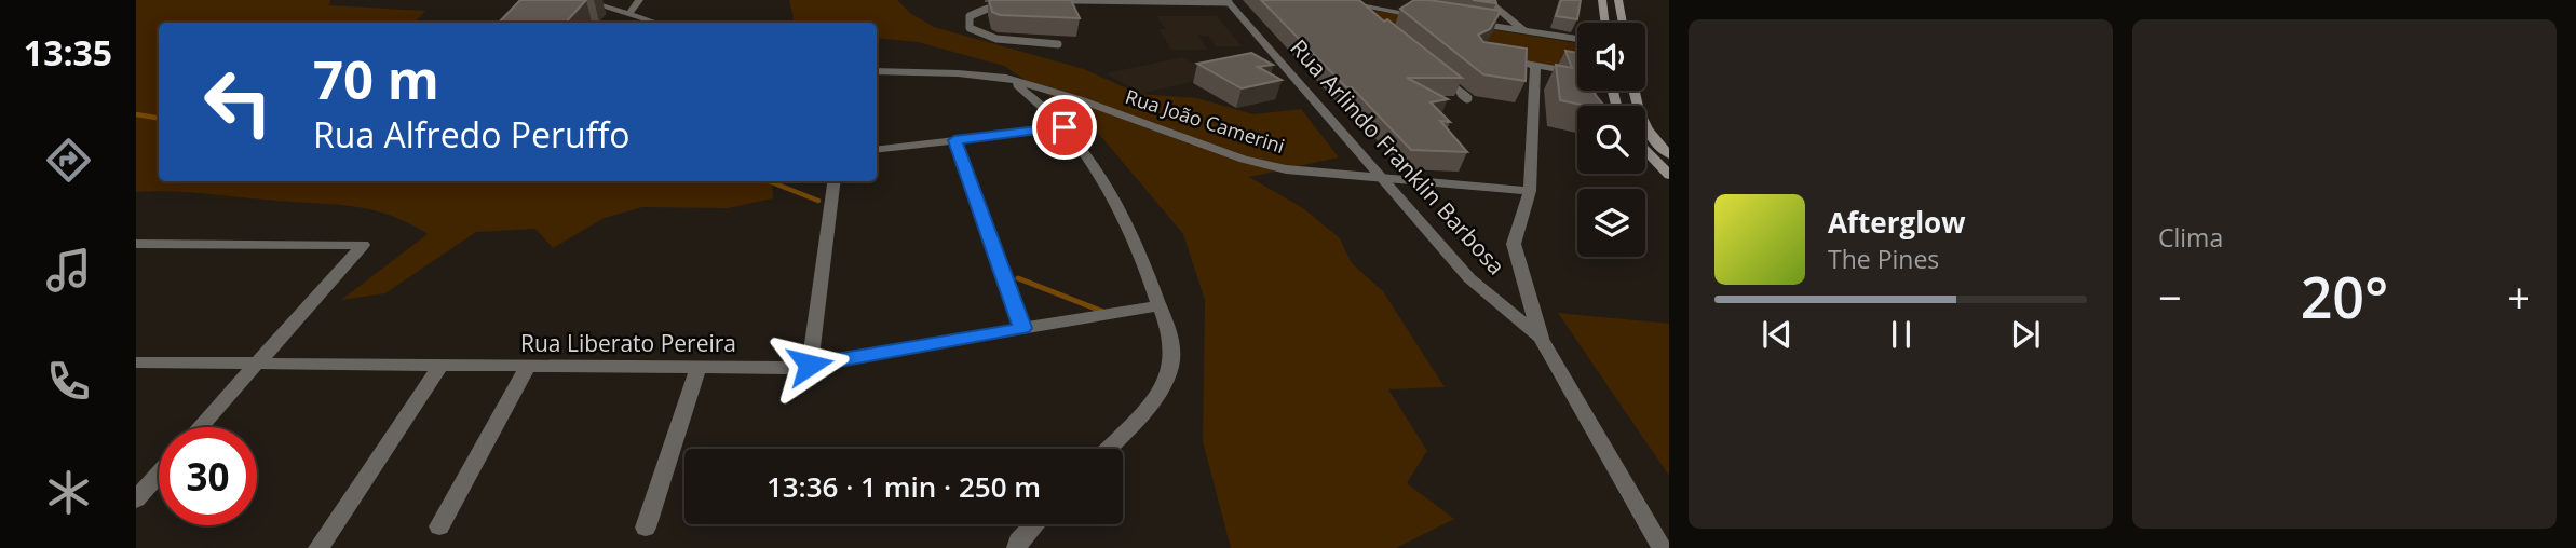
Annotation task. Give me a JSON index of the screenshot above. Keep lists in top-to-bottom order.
{
  "streets": {
    "street": ["Rua João Camerini", "Rua Arlindo Franklin Barbosa", "Rua Liberato Pereira"]
  },
  "crossings": [
    ["Rua João Camerini", "Rua Arlindo Franklin Barbosa"]
  ],
  "page": {
    "tabs": "13:35",
    "tile": "Clima",
    "turn": ["70 m", "Rua Alfredo Peruffo"],
    "song": ["Afterglow", "The Pines"],
    "heat": ["−", "20°", "+"],
    "limit": "30",
    "trip": "13:36 · 1 min · 250 m"
  }
}
